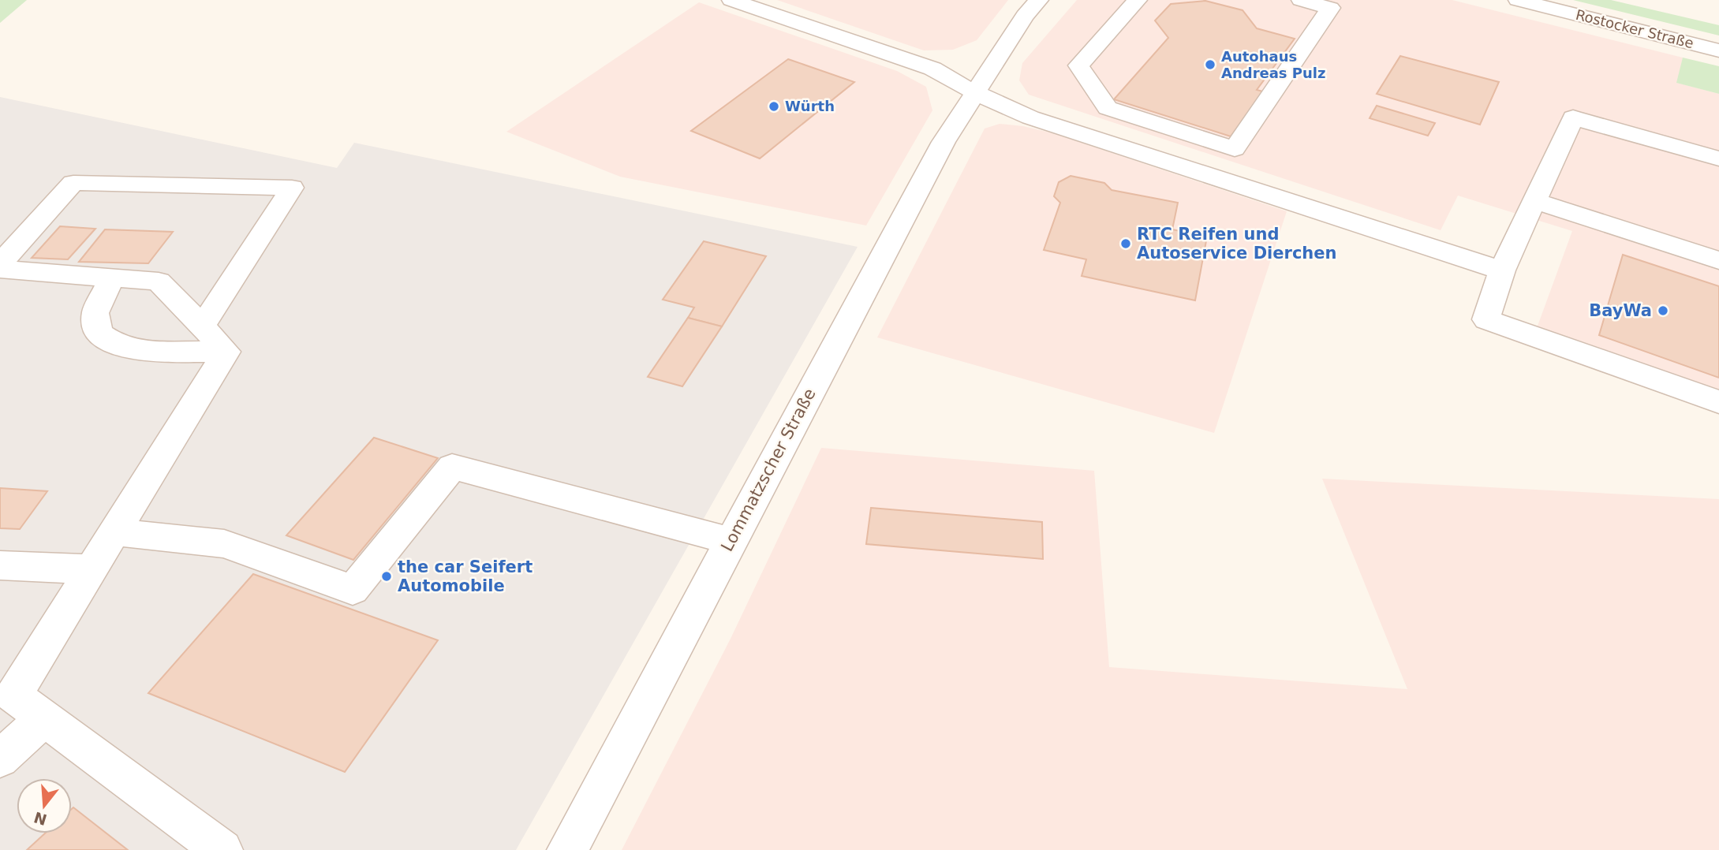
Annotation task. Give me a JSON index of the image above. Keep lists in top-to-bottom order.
{
  "streets": {
    "street": ["Rostocker Straße", "Lommatzscher Straße"]
  },
  "places": [
    "Autohaus Andreas Pulz",
    "Würth",
    "RTC Reifen und Autoservice Dierchen",
    "BayWa",
    "the car Seifert Automobile"
  ],
  "north": "bottom"
}
